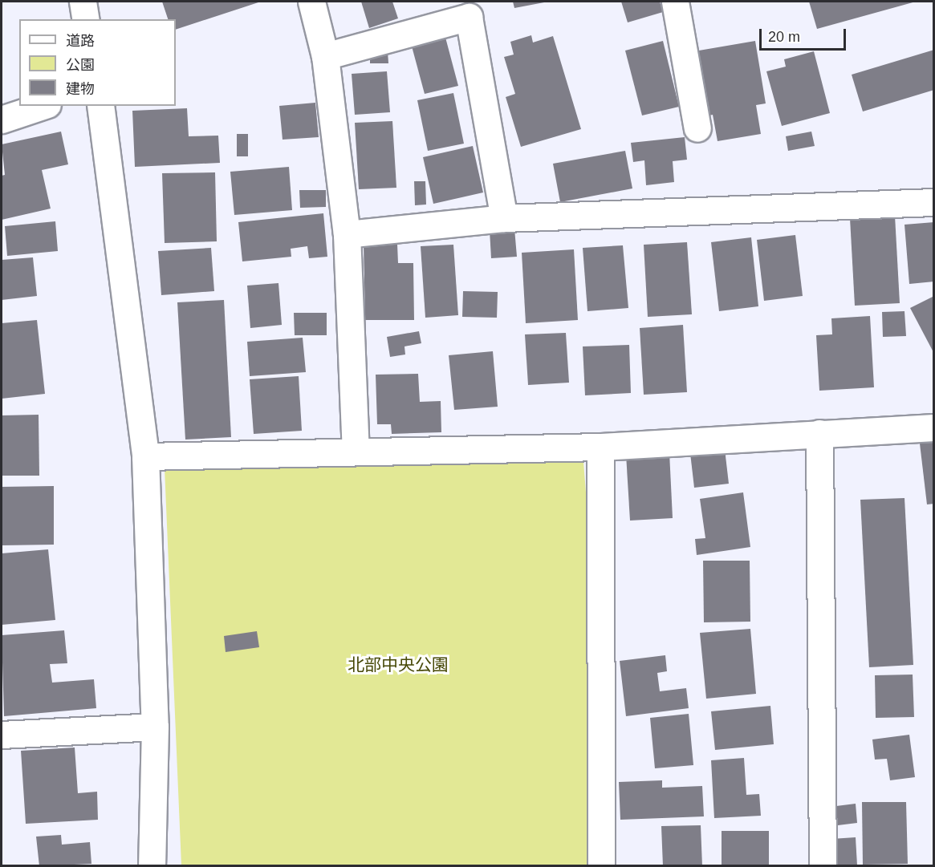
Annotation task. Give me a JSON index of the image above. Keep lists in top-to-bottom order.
{
  "parks": ["北部中央公園"],
  "legend": ["道路", "公園", "建物"],
  "scale_bar": "20 m"
}
